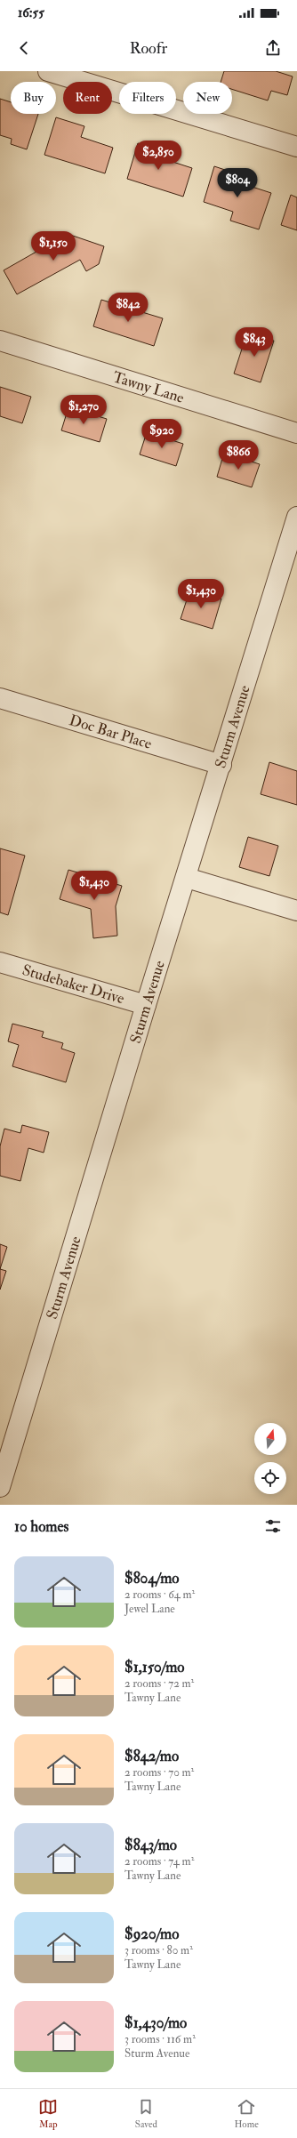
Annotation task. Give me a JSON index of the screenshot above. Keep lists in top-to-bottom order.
{
  "streets": {
    "street": [
      "Tawny Lane",
      "Sturm Avenue",
      "Doc Bar Place",
      "Studebaker Drive"
    ]
  },
  "crossings": [
    ["Sturm Avenue", "Doc Bar Place"],
    ["Sturm Avenue", "Studebaker Drive"]
  ],
  "north": "top",
  "page": {
    "status": "16:55",
    "header": "Roofr",
    "chip": [
      "Buy",
      "Rent",
      "Filters",
      "New"
    ],
    "price": [
      "$2,850",
      "$804",
      "$1,150",
      "$842",
      "$843",
      "$1,270",
      "$920",
      "$866",
      "$1,430",
      "$1,430"
    ],
    "heading": "10 homes",
    "list": [
      {
        "name": "$804/mo",
        "note": "2 rooms · 64 m² · Jewel Lane"
      },
      {
        "name": "$1,150/mo",
        "note": "2 rooms · 72 m² · Tawny Lane"
      },
      {
        "name": "$842/mo",
        "note": "2 rooms · 70 m² · Tawny Lane"
      },
      {
        "name": "$843/mo",
        "note": "2 rooms · 74 m² · Tawny Lane"
      },
      {
        "name": "$920/mo",
        "note": "3 rooms · 80 m² · Tawny Lane"
      },
      {
        "name": "$1,430/mo",
        "note": "3 rooms · 116 m² · Sturm Avenue"
      }
    ],
    "tabs": ["Map", "Saved", "Home"]
  }
}
